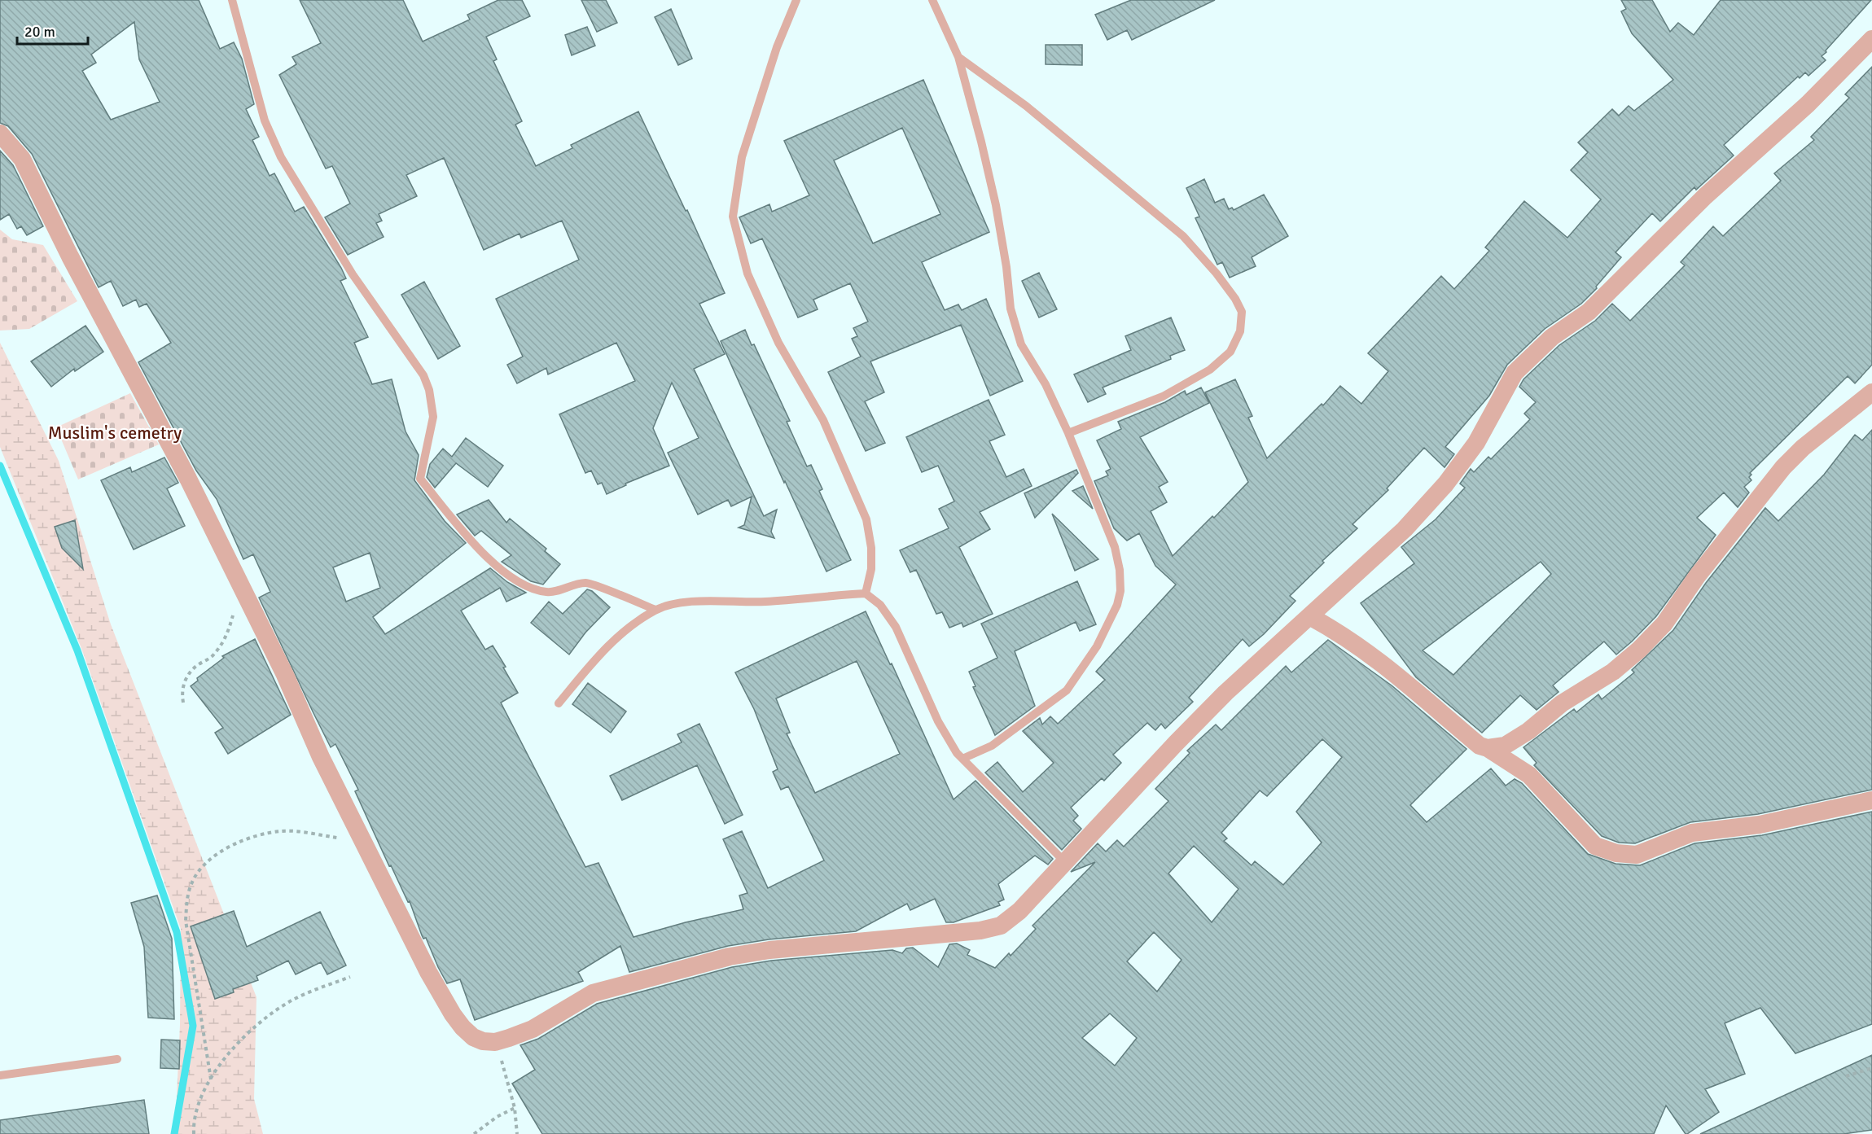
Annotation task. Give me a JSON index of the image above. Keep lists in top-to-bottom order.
{
  "parks": ["Muslim's cemetry"],
  "scale_bar": "20 m"
}
